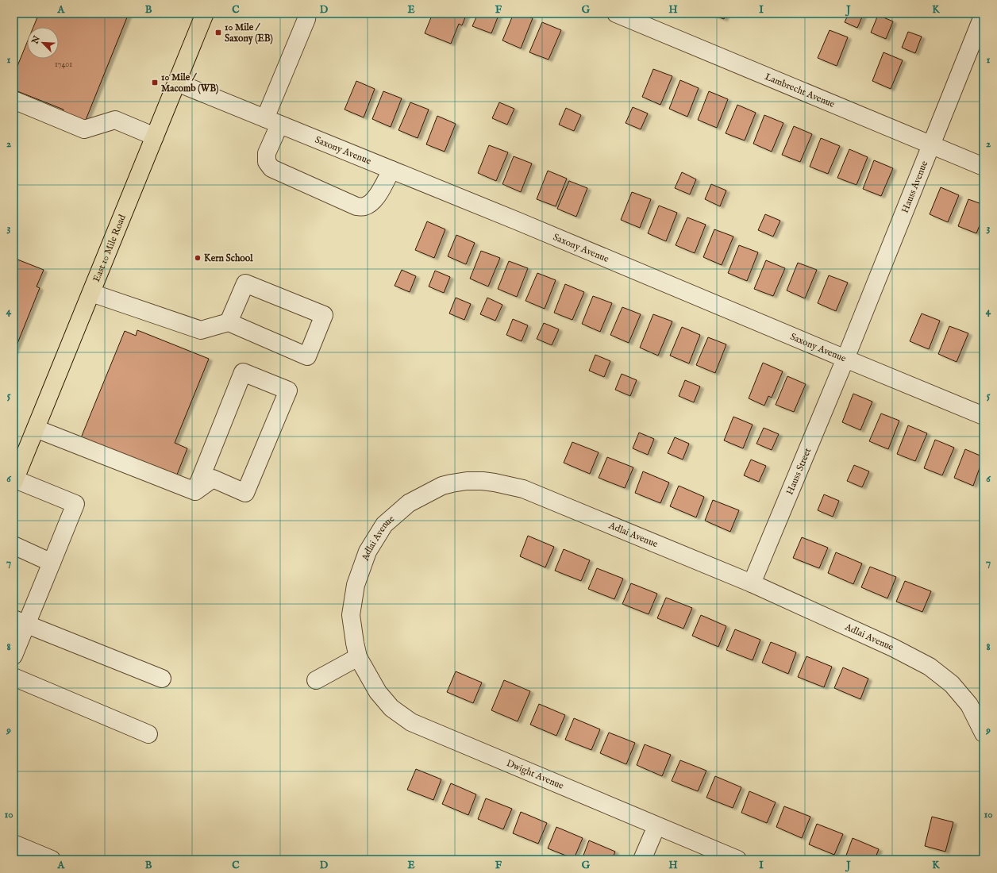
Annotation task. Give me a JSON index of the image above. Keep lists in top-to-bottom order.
{
  "streets": {
    "main road": ["East 10 Mile Road"],
    "street": [
      "Lambrecht Avenue",
      "Saxony Avenue",
      "Hauss Avenue",
      "Hauss Street",
      "Adlai Avenue",
      "Dwight Avenue"
    ]
  },
  "crossings": [
    ["Lambrecht Avenue", "Hauss Avenue"],
    ["Saxony Avenue", "Hauss Avenue"],
    ["Saxony Avenue", "East 10 Mile Road"],
    ["Saxony Avenue", "Hauss Street"],
    ["Hauss Avenue", "Hauss Street"],
    ["Hauss Street", "Adlai Avenue"],
    ["Adlai Avenue", "Dwight Avenue"]
  ],
  "places": {
    "transit": ["10 Mile / Saxony (EB)", "10 Mile / Macomb (WB)"],
    "other": ["Kern School"]
  },
  "house_numbers": ["17401"],
  "north": "top left",
  "grid": {
    "columns": [
      "A",
      "B",
      "C",
      "D",
      "E",
      "F",
      "G",
      "H",
      "I",
      "J",
      "K"
    ],
    "rows": [
      "1",
      "2",
      "3",
      "4",
      "5",
      "6",
      "7",
      "8",
      "9",
      "10"
    ]
  }
}
